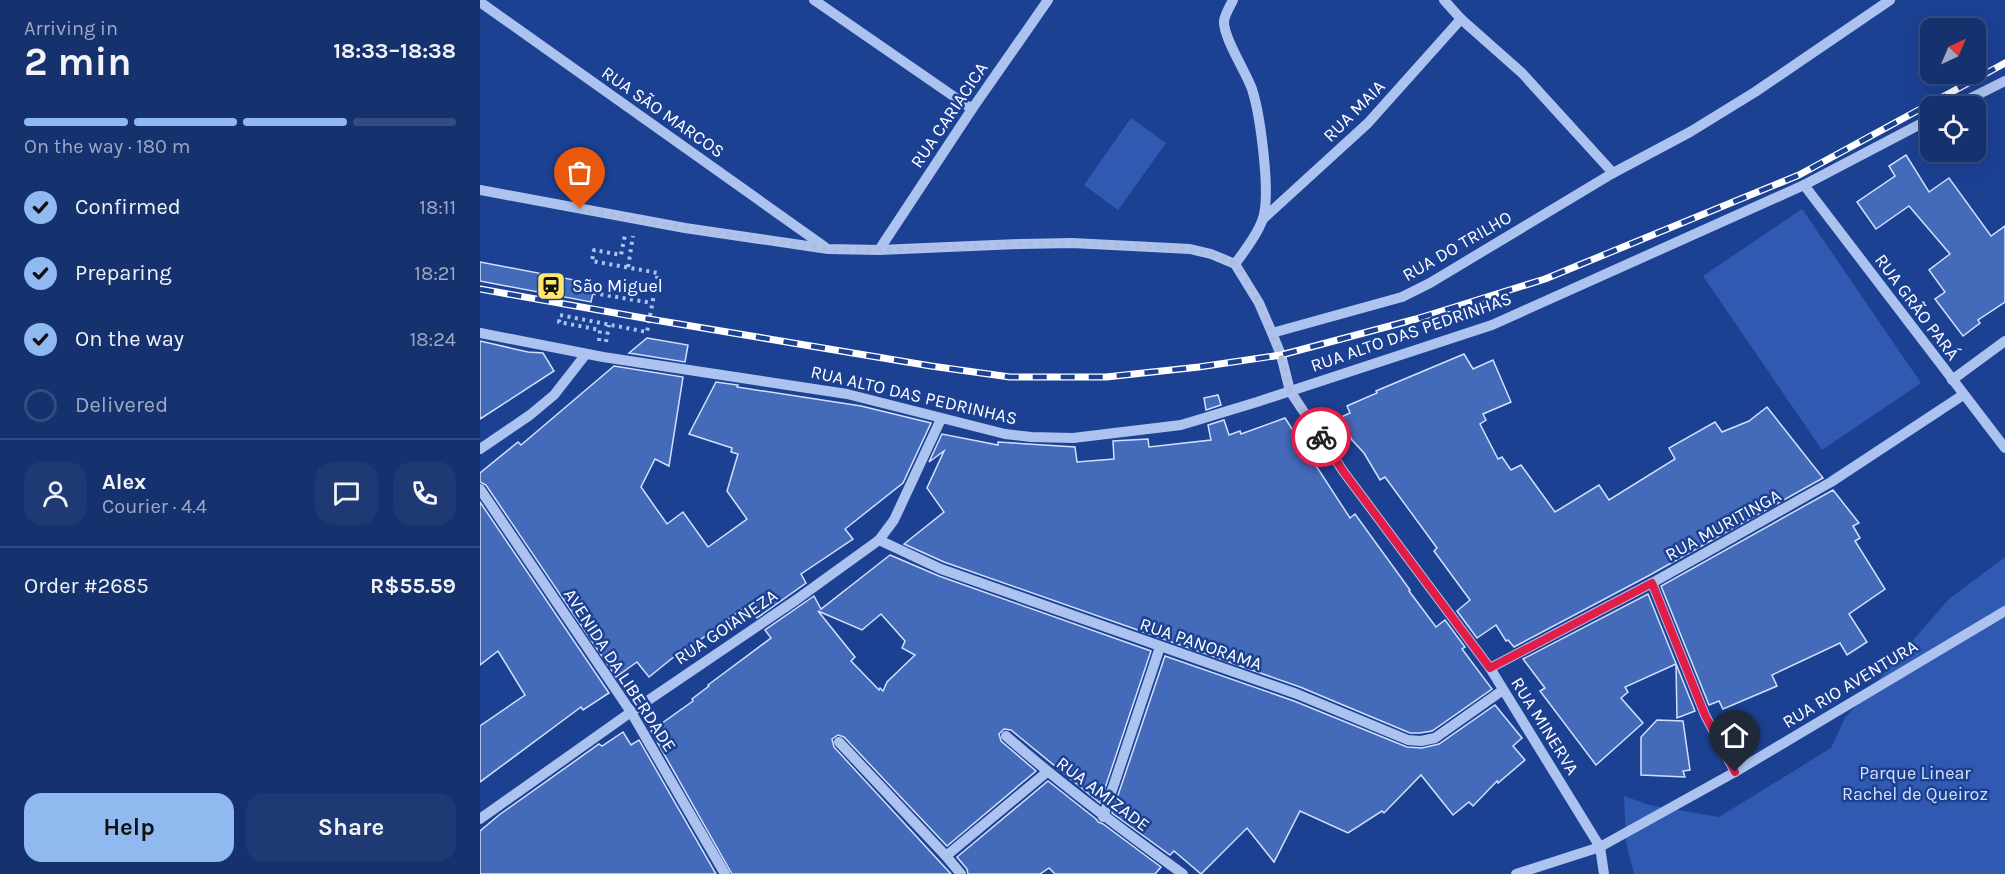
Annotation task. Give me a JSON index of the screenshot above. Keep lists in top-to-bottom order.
{
  "streets": {
    "street": [
      "RUA MAIA",
      "RUA SÃO MARCOS",
      "RUA CARIACICA",
      "RUA DO TRILHO",
      "RUA GRÃO PARÁ",
      "RUA ALTO DAS PEDRINHAS",
      "RUA MURITINGA",
      "RUA GOIANEZA",
      "RUA PANORAMA",
      "AVENIDA DA LIBERDADE",
      "RUA RIO AVENTURA",
      "RUA MINERVA",
      "RUA AMIZADE"
    ]
  },
  "crossings": [
    ["RUA DO TRILHO", "RUA MINERVA"],
    ["RUA GRÃO PARÁ", "RUA ALTO DAS PEDRINHAS"],
    ["RUA GRÃO PARÁ", "RUA MURITINGA"],
    ["RUA ALTO DAS PEDRINHAS", "RUA GOIANEZA"],
    ["RUA ALTO DAS PEDRINHAS", "RUA MINERVA"],
    ["RUA MURITINGA", "RUA MINERVA"],
    ["RUA GOIANEZA", "RUA PANORAMA"],
    ["RUA GOIANEZA", "AVENIDA DA LIBERDADE"],
    ["RUA PANORAMA", "RUA MINERVA"],
    ["RUA RIO AVENTURA", "RUA MINERVA"]
  ],
  "parks": ["Parque Linear Rachel de Queiroz"],
  "places": {
    "station": ["São Miguel"]
  },
  "north": "top right",
  "page": {
    "heading": ["2 min", "Arriving in", "18:33–18:38"],
    "panel": [
      "Alex",
      "Courier · 4.4",
      "Order #2685",
      "R$55.59"
    ],
    "bar": "On the way · 180 m",
    "list": [
      ["Confirmed", "18:11"],
      ["Preparing", "18:21"],
      ["On the way", "18:24"],
      "Delivered"
    ],
    "buttons": ["Help", "Share"]
  }
}
